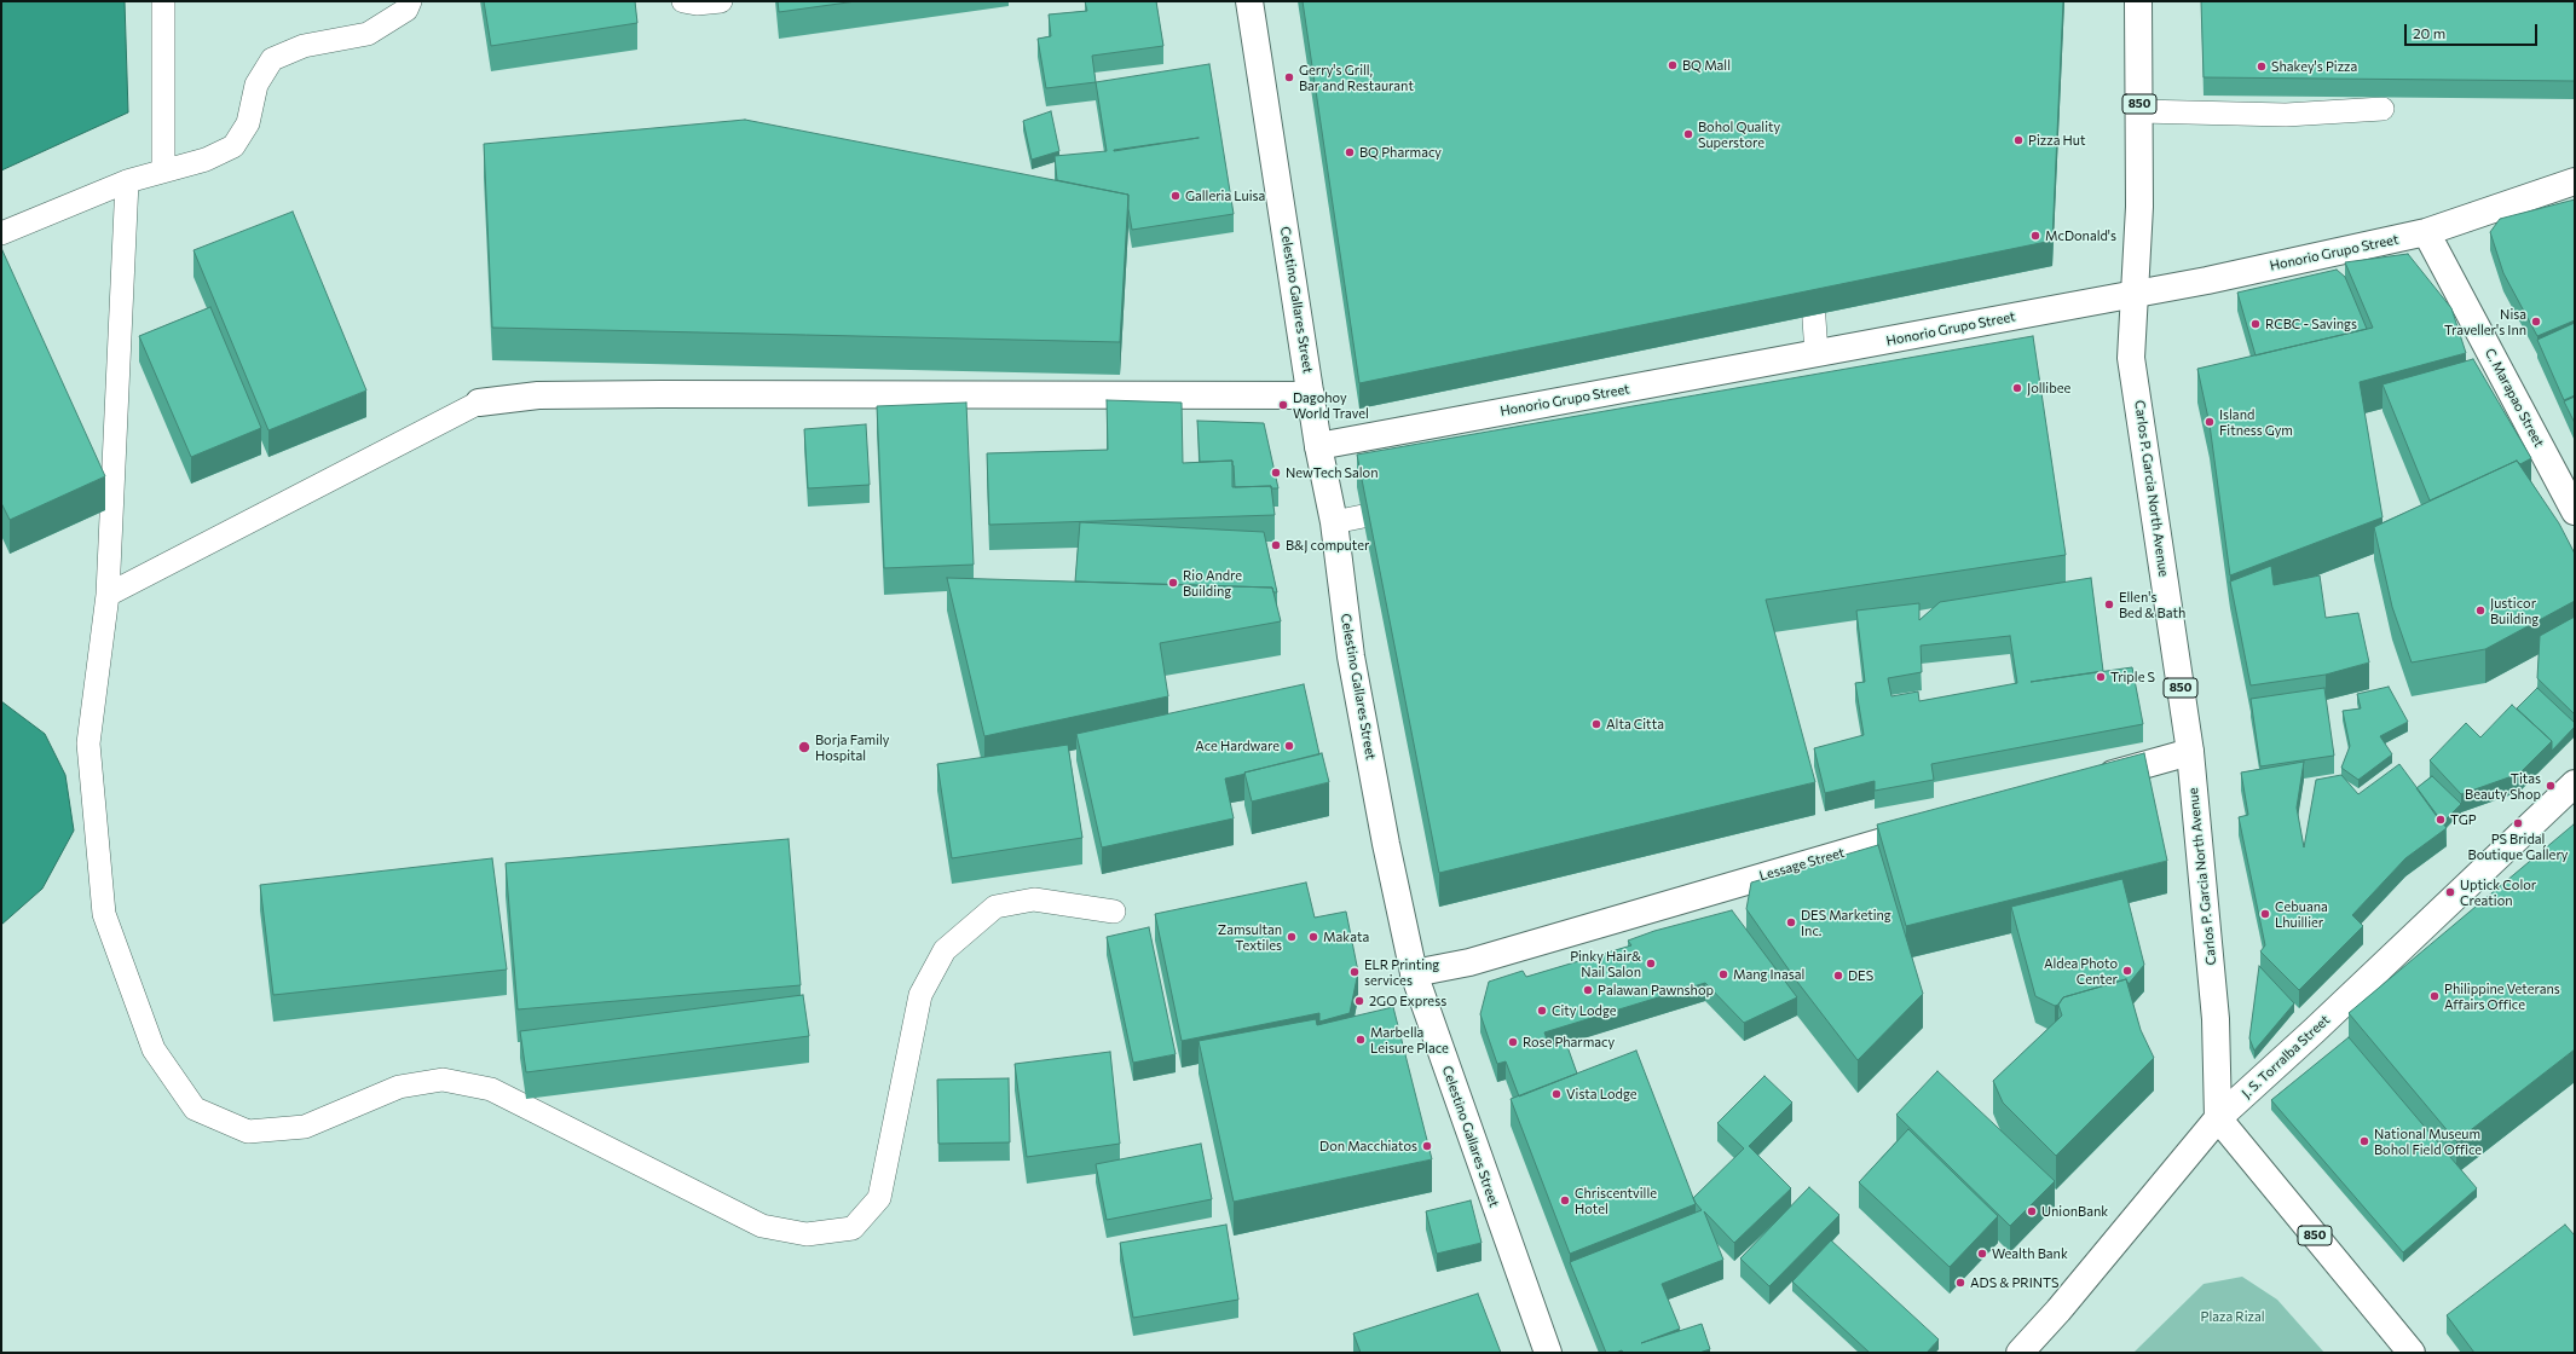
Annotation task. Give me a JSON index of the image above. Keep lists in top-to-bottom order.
{
  "streets": {
    "street": [
      "850",
      "Honorio Grupo Street",
      "Celestino Gallares Street",
      "C. Marapao Street",
      "Carlos P. Garcia North Avenue",
      "Lessage Street",
      "J. S. Torralba Street"
    ]
  },
  "crossings": [
    ["850", "Carlos P. Garcia North Avenue"],
    ["850", "J. S. Torralba Street"],
    ["Honorio Grupo Street", "Celestino Gallares Street"],
    ["Honorio Grupo Street", "C. Marapao Street"],
    ["Honorio Grupo Street", "Carlos P. Garcia North Avenue"],
    ["Celestino Gallares Street", "Lessage Street"],
    ["Carlos P. Garcia North Avenue", "J. S. Torralba Street"]
  ],
  "parks": ["Plaza Rizal"],
  "places": [
    "BQ Mall",
    "Shakey's Pizza",
    "Gerry's Grill, Bar and Restaurant",
    "Bohol Quality Superstore",
    "Pizza Hut",
    "BQ Pharmacy",
    "Galleria Luisa",
    "McDonald's",
    "Nisa Traveller's Inn",
    "RCBC - Savings",
    "Jollibee",
    "Dagohoy World Travel",
    "Island Fitness Gym",
    "NewTech Salon",
    "B&J computer",
    "Rio Andre Building",
    "Ellen's Bed & Bath",
    "Justicor Building",
    "Triple S",
    "Alta Citta",
    "Ace Hardware",
    "Borja Family Hospital",
    "Titas Beauty Shop",
    "TGP",
    "PS Bridal Boutique Gaĺlery",
    "Uptick Color Creation",
    "Cebuana Lhuillier",
    "DES Marketing Inc.",
    "Zamsultan Textiles",
    "Makata",
    "Pinky Hair& Nail Salon",
    "Aldea Photo Center",
    "ELR Printing services",
    "Mang Inasal",
    "DES",
    "Palawan Pawnshop",
    "Philippine Veterans Affairs Office",
    "2GO Express",
    "City Lodge",
    "Marbella Leisure Place",
    "Rose Pharmacy",
    "Vista Lodge",
    "National Museum Bohol Field Office",
    "Don Macchiatos",
    "Chriscentville Hotel",
    "UnionBank",
    "Wealth Bank",
    "ADS & PRINTS"
  ],
  "scale_bar": "20 m"
}
